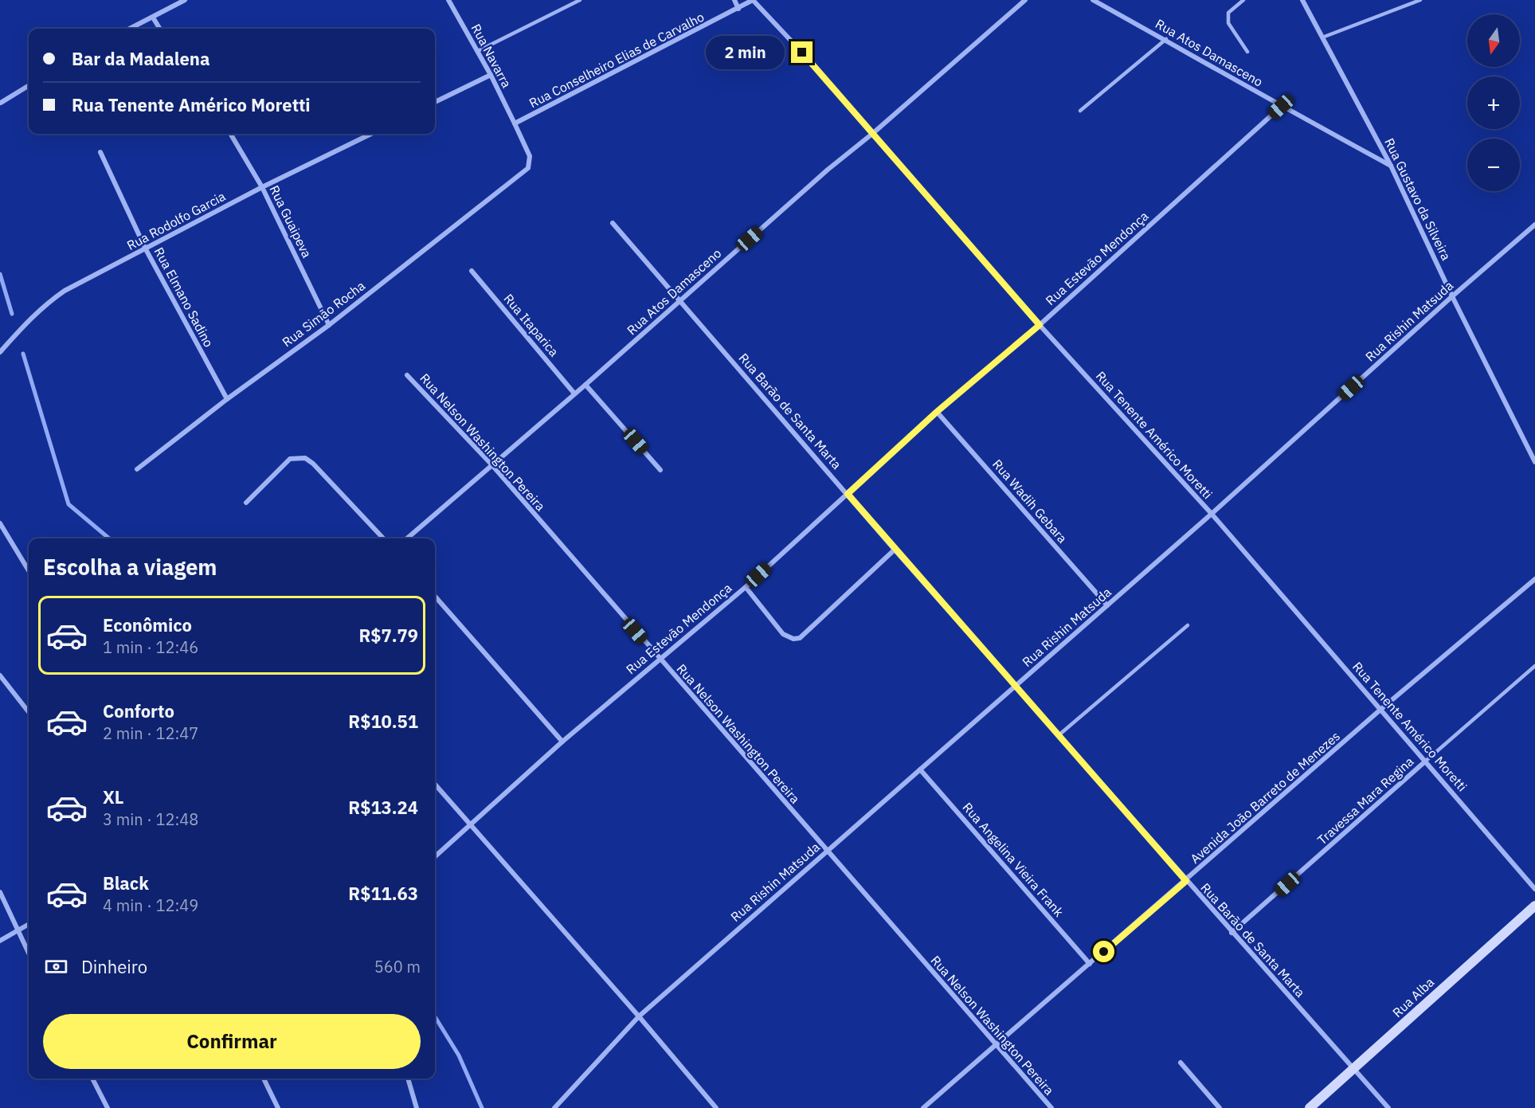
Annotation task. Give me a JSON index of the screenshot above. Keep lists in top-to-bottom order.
{
  "streets": {
    "street": [
      "Rua Atos Damasceno",
      "Rua Navarra",
      "Rua Conselheiro Elias de Carvalho",
      "Rua Gustavo da Silveira",
      "Rua Rodolfo Garcia",
      "Rua Guaipeva",
      "Rua Estevão Mendonça",
      "Rua Elmano Sadino",
      "Rua Simão Rocha",
      "Rua Rishin Matsuda",
      "Rua Itaparica",
      "Rua Barão de Santa Marta",
      "Rua Tenente Américo Moretti",
      "Rua Nelson Washington Pereira",
      "Rua Wadih Gebara",
      "Avenida João Barreto de Menezes",
      "Travessa Mara Regina",
      "Rua Angelina Vieira Frank",
      "Rua Alba"
    ]
  },
  "crossings": [
    ["Rua Atos Damasceno", "Rua Gustavo da Silveira"],
    ["Rua Atos Damasceno", "Rua Estevão Mendonça"],
    ["Rua Atos Damasceno", "Rua Itaparica"],
    ["Rua Atos Damasceno", "Rua Barão de Santa Marta"],
    ["Rua Atos Damasceno", "Rua Tenente Américo Moretti"],
    ["Rua Atos Damasceno", "Rua Nelson Washington Pereira"],
    ["Rua Navarra", "Rua Conselheiro Elias de Carvalho"],
    ["Rua Navarra", "Rua Simão Rocha"],
    ["Rua Conselheiro Elias de Carvalho", "Rua Tenente Américo Moretti"],
    ["Rua Gustavo da Silveira", "Rua Rishin Matsuda"],
    ["Rua Rodolfo Garcia", "Rua Guaipeva"],
    ["Rua Rodolfo Garcia", "Rua Elmano Sadino"],
    ["Rua Guaipeva", "Rua Simão Rocha"],
    ["Rua Estevão Mendonça", "Rua Barão de Santa Marta"],
    ["Rua Estevão Mendonça", "Rua Tenente Américo Moretti"],
    ["Rua Estevão Mendonça", "Rua Nelson Washington Pereira"],
    ["Rua Estevão Mendonça", "Rua Wadih Gebara"],
    ["Rua Elmano Sadino", "Rua Simão Rocha"],
    ["Rua Rishin Matsuda", "Rua Barão de Santa Marta"],
    ["Rua Rishin Matsuda", "Rua Tenente Américo Moretti"],
    ["Rua Rishin Matsuda", "Rua Nelson Washington Pereira"],
    ["Rua Rishin Matsuda", "Rua Wadih Gebara"],
    ["Rua Rishin Matsuda", "Rua Angelina Vieira Frank"],
    ["Rua Barão de Santa Marta", "Avenida João Barreto de Menezes"],
    ["Rua Barão de Santa Marta", "Travessa Mara Regina"],
    ["Rua Barão de Santa Marta", "Rua Alba"],
    ["Rua Tenente Américo Moretti", "Avenida João Barreto de Menezes"],
    ["Rua Tenente Américo Moretti", "Travessa Mara Regina"],
    ["Rua Nelson Washington Pereira", "Avenida João Barreto de Menezes"],
    ["Avenida João Barreto de Menezes", "Rua Angelina Vieira Frank"]
  ],
  "north": "bottom",
  "page": {
    "map_buttons": ["+", "−"],
    "banner": ["Bar da Madalena", "Rua Tenente Américo Moretti"],
    "bubble": "2 min",
    "heading": "Escolha a viagem",
    "list": [
      {
        "name": "Econômico",
        "note": "1 min · 12:46",
        "value": "R$7.79"
      },
      {
        "name": "Conforto",
        "note": "2 min · 12:47",
        "value": "R$10.51"
      },
      {
        "name": "XL",
        "note": "3 min · 12:48",
        "value": "R$13.24"
      },
      {
        "name": "Black",
        "note": "4 min · 12:49",
        "value": "R$11.63"
      }
    ],
    "pay": ["Dinheiro", "560 m"],
    "buttons": "Confirmar"
  }
}
